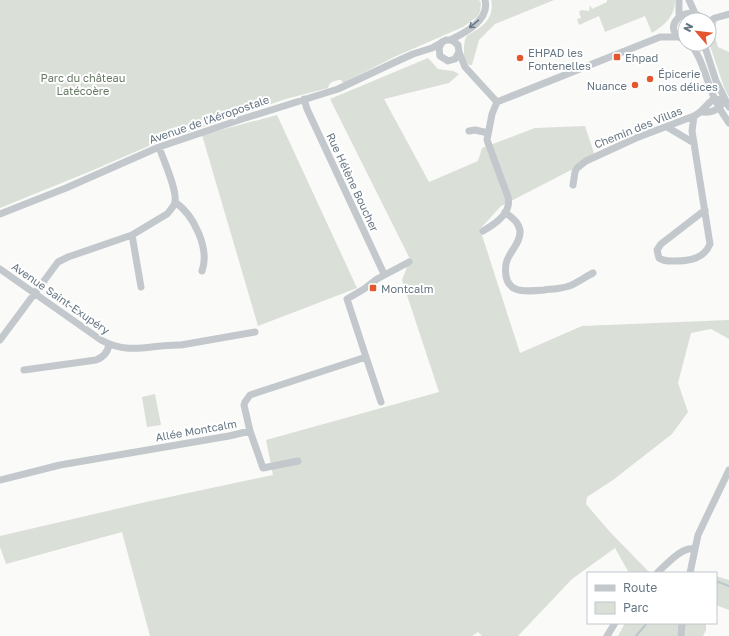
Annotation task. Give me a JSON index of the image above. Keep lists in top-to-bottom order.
{
  "streets": {
    "street": [
      "Avenue de l'Aéropostale",
      "Chemin des Villas",
      "Rue Hélène Boucher",
      "Avenue Saint-Exupéry",
      "Allée Montcalm"
    ]
  },
  "crossings": [
    ["Avenue de l'Aéropostale", "Rue Hélène Boucher"]
  ],
  "parks": ["Parc du château Latécoère"],
  "places": {
    "transit": ["Ehpad", "Montcalm"],
    "other": ["EHPAD les Fontenelles", "Épicerie nos délices", "Nuance"]
  },
  "legend": ["Route", "Parc"],
  "north": "top left"
}
